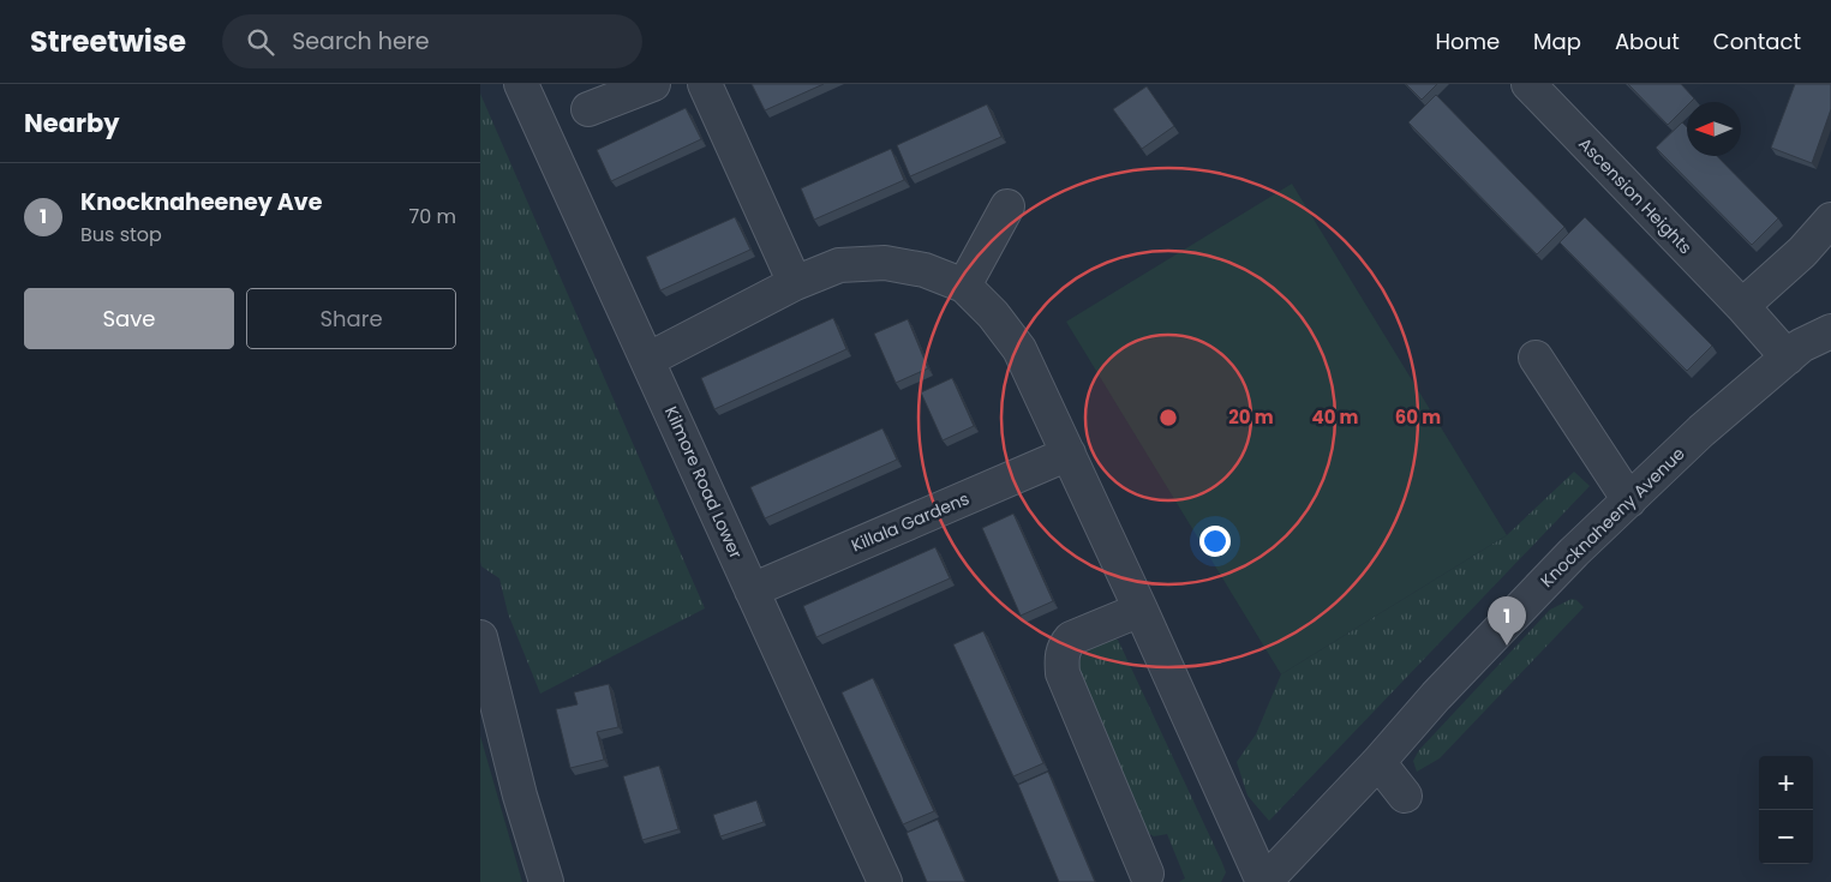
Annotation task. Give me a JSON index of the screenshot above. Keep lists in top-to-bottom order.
{
  "streets": {
    "street": [
      "Ascension Heights",
      "Kilmore Road Lower",
      "Knocknaheeny Avenue",
      "Killala Gardens"
    ]
  },
  "crossings": [
    ["Ascension Heights", "Knocknaheeny Avenue"],
    ["Kilmore Road Lower", "Killala Gardens"]
  ],
  "north": "left",
  "page": {
    "header": "Streetwise",
    "search": "Search here",
    "nav": [
      "Home",
      "Map",
      "About",
      "Contact"
    ],
    "heading": "Nearby",
    "list": [
      {
        "mark": "1",
        "name": "Knocknaheeney Ave",
        "note": "Bus stop",
        "value": "70 m"
      }
    ],
    "buttons": ["Save", "Share"],
    "pins": "1",
    "map_buttons": ["+", "−"]
  },
  "rings": ["20 m", "40 m", "60 m"]
}
